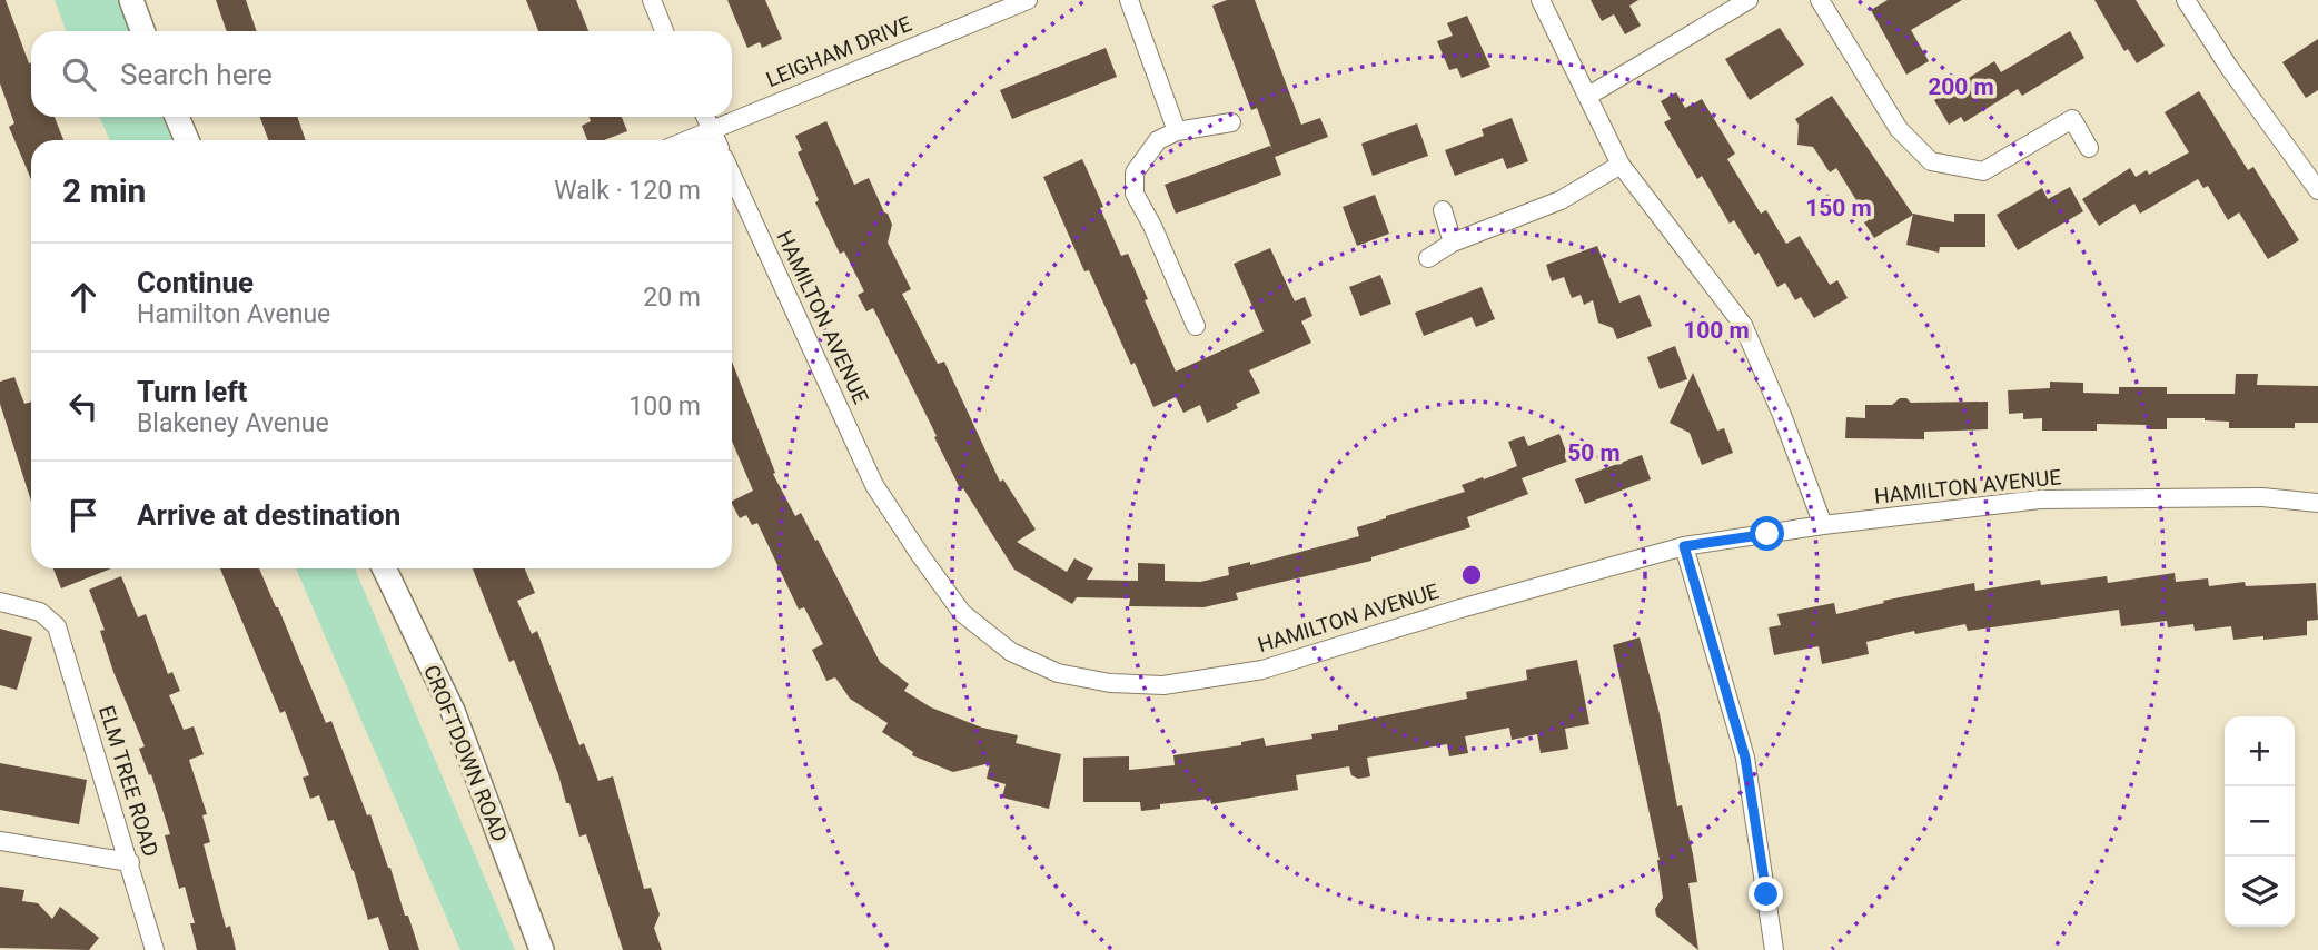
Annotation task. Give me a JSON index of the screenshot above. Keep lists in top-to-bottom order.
{
  "streets": {
    "street": [
      "LEIGHAM DRIVE",
      "HAMILTON AVENUE",
      "CROFTDOWN ROAD",
      "ELM TREE ROAD"
    ]
  },
  "page": {
    "search": "Search here",
    "heading": ["2 min", "Walk · 120 m"],
    "list": [
      ["Continue", "Hamilton Avenue", "20 m"],
      ["Turn left", "Blakeney Avenue", "100 m"],
      "Arrive at destination"
    ],
    "map_buttons": ["+", "−"]
  },
  "rings": [
    "200 m",
    "150 m",
    "100 m",
    "50 m"
  ]
}
